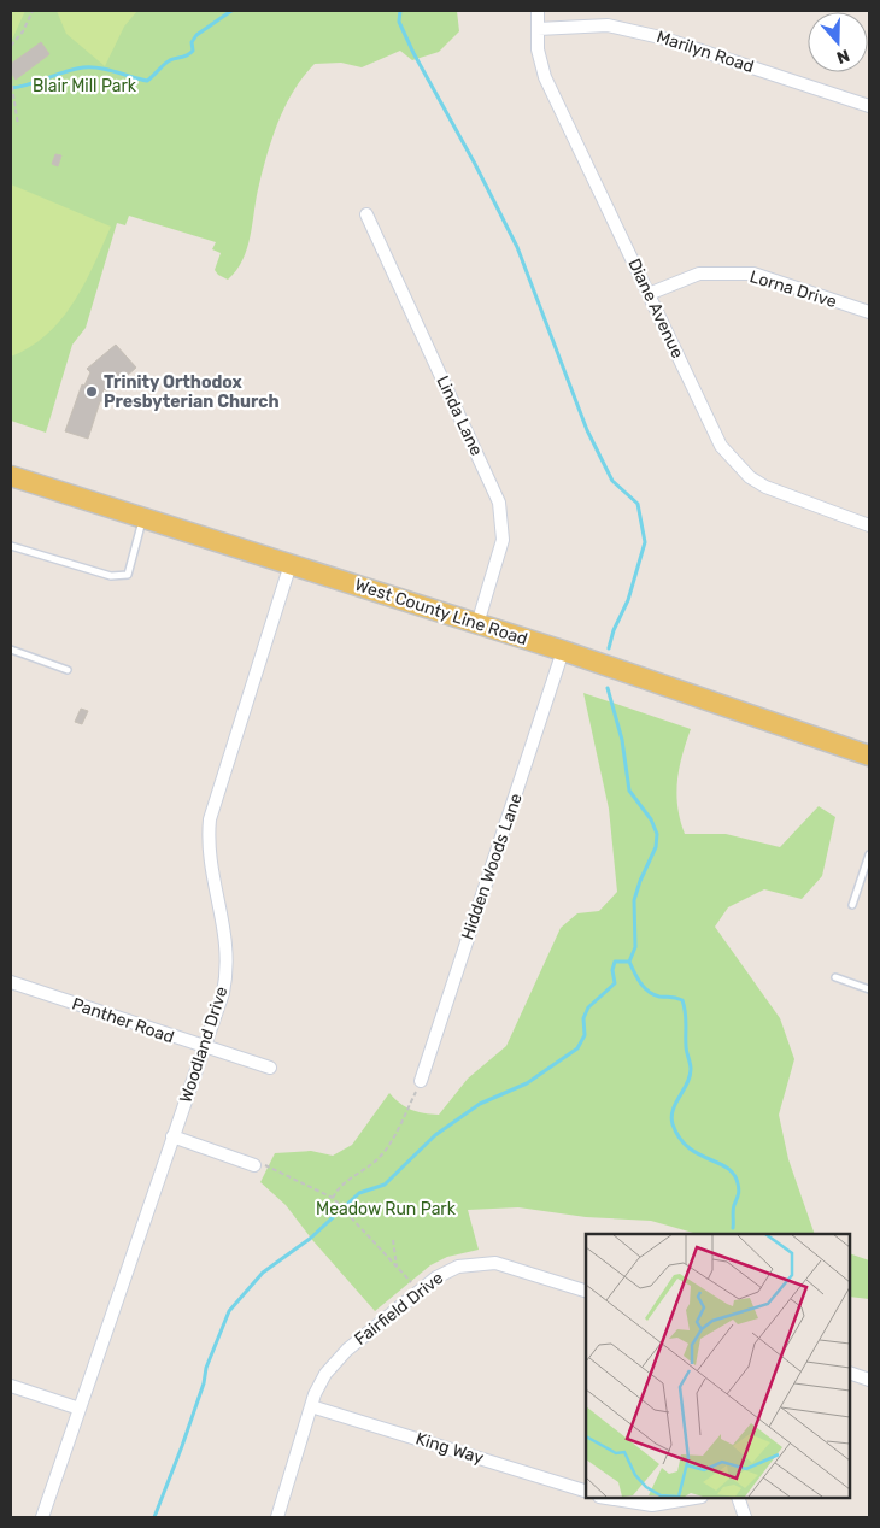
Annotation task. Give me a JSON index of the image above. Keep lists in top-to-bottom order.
{
  "streets": {
    "main road": ["West County Line Road"],
    "street": [
      "Marilyn Road",
      "Lorna Drive",
      "Diane Avenue",
      "Linda Lane",
      "Hidden Woods Lane",
      "Panther Road",
      "Woodland Drive",
      "Fairfield Drive",
      "King Way"
    ]
  },
  "crossings": [
    ["Marilyn Road", "Diane Avenue"],
    ["Lorna Drive", "Diane Avenue"],
    ["Linda Lane", "West County Line Road"],
    ["West County Line Road", "Hidden Woods Lane"],
    ["West County Line Road", "Woodland Drive"],
    ["Panther Road", "Woodland Drive"],
    ["Fairfield Drive", "King Way"]
  ],
  "parks": ["Blair Mill Park", "Meadow Run Park"],
  "places": ["Trinity Orthodox Presbyterian Church"],
  "north": "bottom"
}
